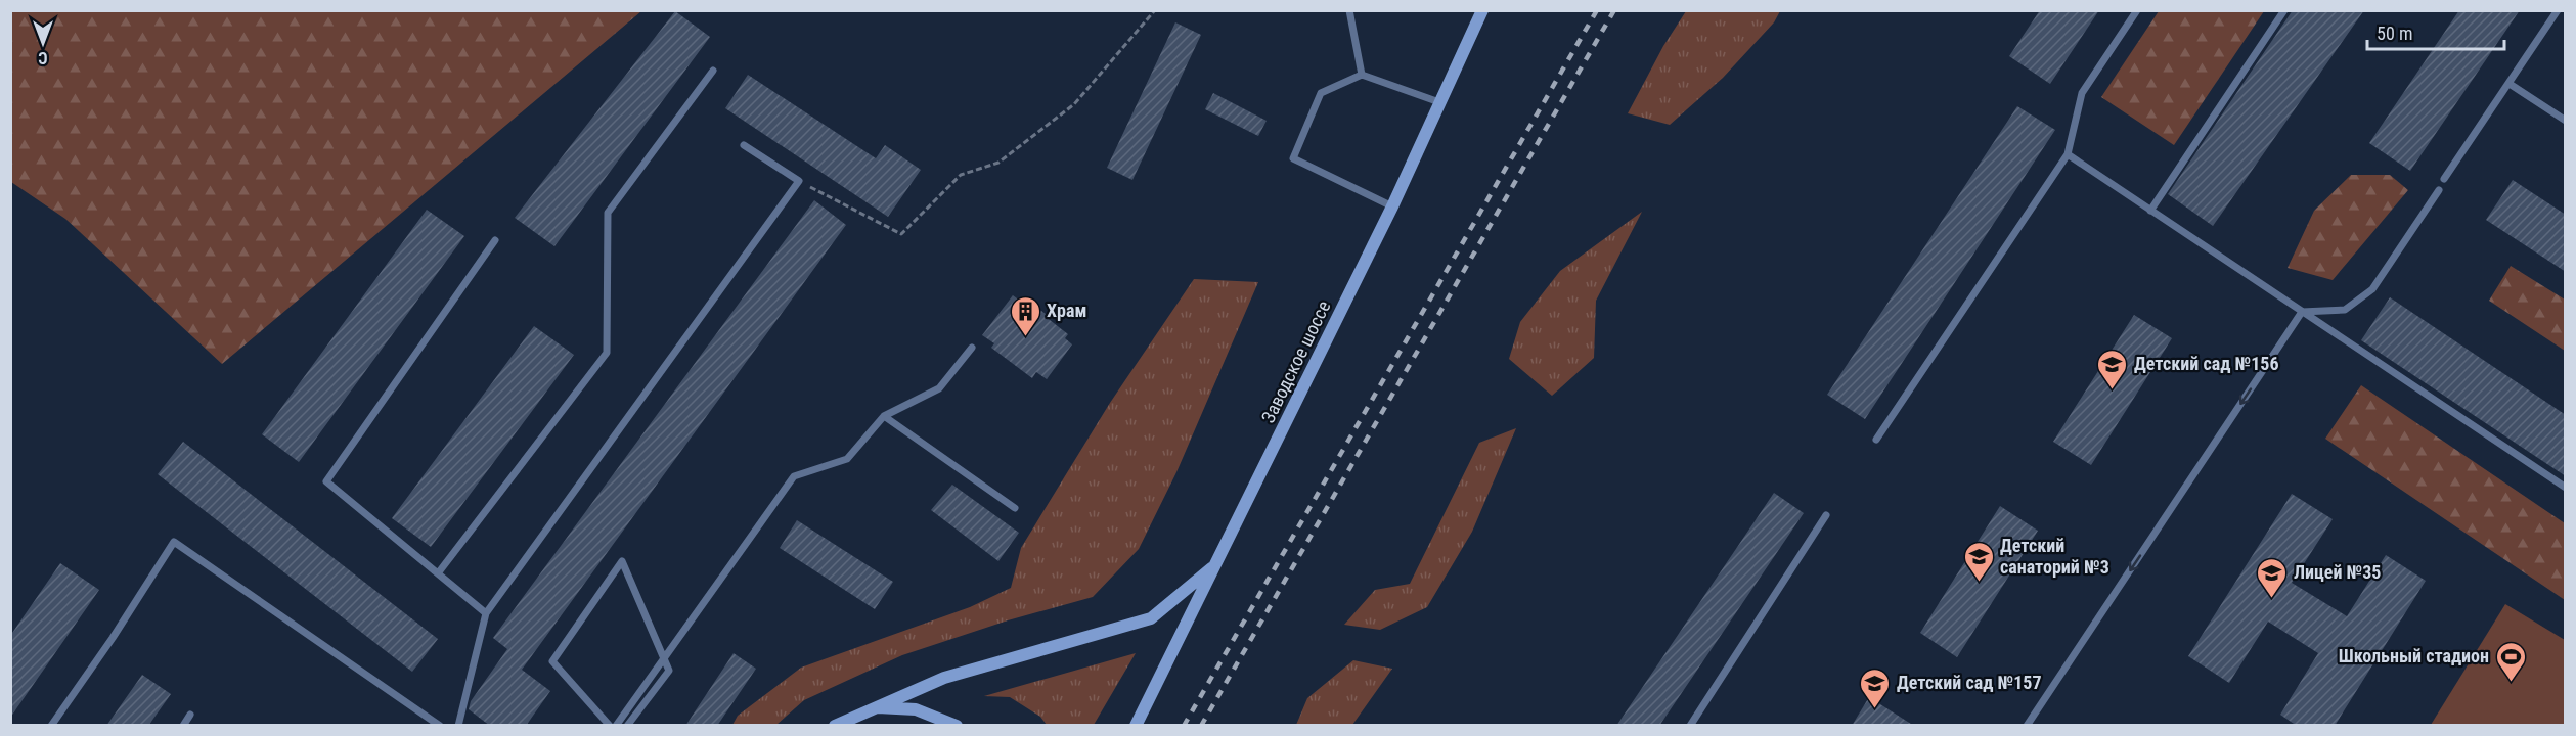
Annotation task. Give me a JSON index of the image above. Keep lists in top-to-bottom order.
{
  "streets": {
    "main road": ["Заводское шоссе"]
  },
  "places": {
    "building": ["Храм"],
    "school or university": [
      "Детский сад №156",
      "Детский санаторий №3",
      "Лицей №35",
      "Детский сад №157"
    ],
    "sports": ["Школьный стадион"]
  },
  "scale_bar": "50 m",
  "north": "bottom"
}
